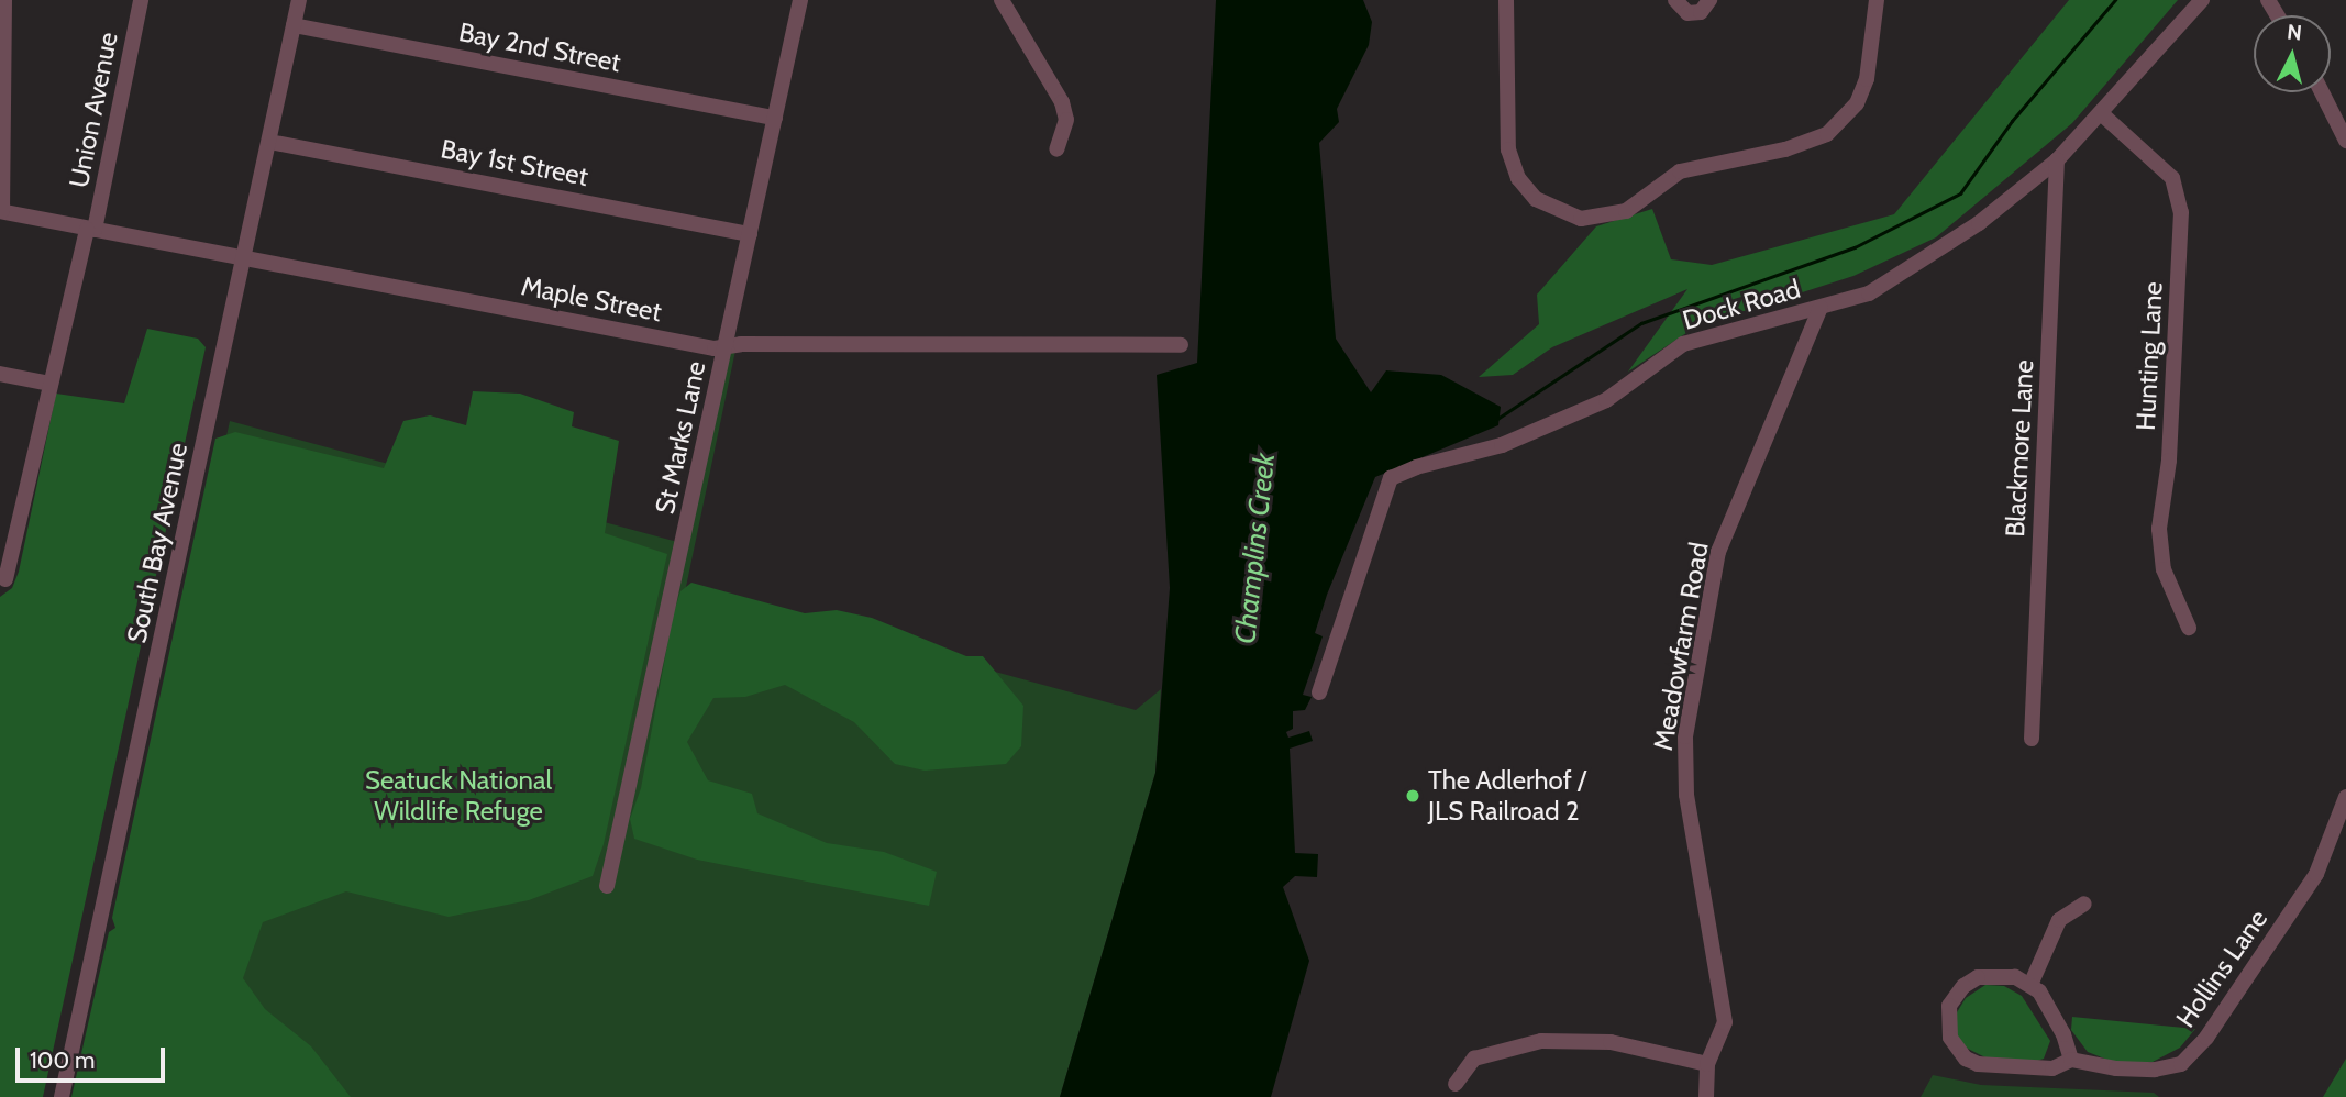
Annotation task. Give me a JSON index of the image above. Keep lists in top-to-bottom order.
{
  "streets": {
    "street": [
      "Bay 2nd Street",
      "Union Avenue",
      "Bay 1st Street",
      "Maple Street",
      "Dock Road",
      "Hunting Lane",
      "St Marks Lane",
      "Blackmore Lane",
      "South Bay Avenue",
      "Meadowfarm Road",
      "Hollins Lane"
    ]
  },
  "crossings": [
    ["Bay 2nd Street", "St Marks Lane"],
    ["Bay 2nd Street", "South Bay Avenue"],
    ["Union Avenue", "Maple Street"],
    ["Bay 1st Street", "St Marks Lane"],
    ["Bay 1st Street", "South Bay Avenue"],
    ["Maple Street", "St Marks Lane"],
    ["Maple Street", "South Bay Avenue"],
    ["Dock Road", "Hunting Lane"],
    ["Dock Road", "Blackmore Lane"],
    ["Dock Road", "Meadowfarm Road"]
  ],
  "water": ["Champlins Creek"],
  "parks": ["Seatuck National Wildlife Refuge"],
  "places": ["The Adlerhof / JLS Railroad 2"],
  "scale_bar": "100 m",
  "north": "top"
}
